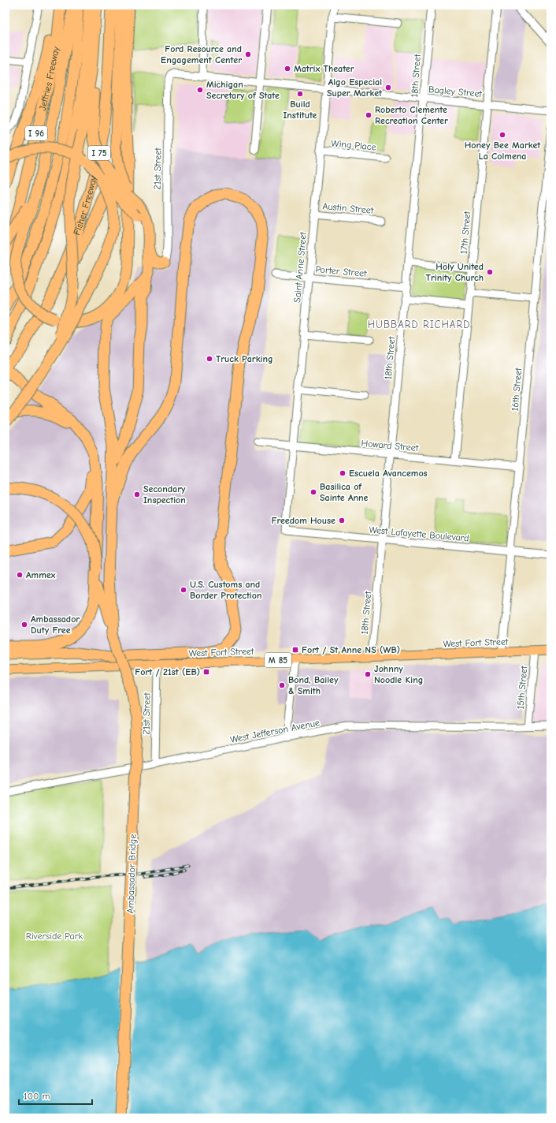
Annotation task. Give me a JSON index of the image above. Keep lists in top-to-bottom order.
{
  "streets": {
    "highway": [
      "Jeffries Freeway",
      "I 96",
      "I 75",
      "Fisher Freeway",
      "Ambassador Bridge"
    ],
    "main road": ["West Fort Street", "M 85"],
    "street": [
      "18th Street",
      "Bagley Street",
      "Wing Place",
      "21st Street",
      "Austin Street",
      "17th Street",
      "Saint Anne Street",
      "Porter Street",
      "16th Street",
      "Howard Street",
      "West Lafayette Boulevard",
      "15th Street",
      "West Jefferson Avenue"
    ]
  },
  "crossings": [
    ["18th Street", "Bagley Street"],
    ["18th Street", "Porter Street"],
    ["18th Street", "Howard Street"],
    ["18th Street", "West Lafayette Boulevard"],
    ["18th Street", "West Fort Street"],
    ["Bagley Street", "21st Street"],
    ["Bagley Street", "17th Street"],
    ["Bagley Street", "Saint Anne Street"],
    ["Wing Place", "Saint Anne Street"],
    ["21st Street", "West Fort Street"],
    ["21st Street", "West Jefferson Avenue"],
    ["Austin Street", "Saint Anne Street"],
    ["17th Street", "Howard Street"],
    ["Saint Anne Street", "Porter Street"],
    ["Saint Anne Street", "Howard Street"],
    ["Saint Anne Street", "West Lafayette Boulevard"],
    ["16th Street", "Howard Street"],
    ["16th Street", "West Lafayette Boulevard"],
    ["16th Street", "West Fort Street"],
    ["West Fort Street", "15th Street"],
    ["15th Street", "West Jefferson Avenue"]
  ],
  "districts": ["HUBBARD RICHARD"],
  "parks": ["Riverside Park"],
  "places": {
    "other": [
      "Ford Resource and Engagement Center",
      "Matrix Theater",
      "Algo Especial Super Market",
      "Michigan Secretary of State",
      "Build Institute",
      "Roberto Clemente Recreation Center",
      "Honey Bee Market La Colmena",
      "Holy United Trinity Church",
      "Truck Parking",
      "Escuela Avancemos",
      "Basilica of Sainte Anne",
      "Secondary Inspection",
      "Freedom House",
      "Ammex",
      "U.S. Customs and Border Protection",
      "Ambassador Duty Free",
      "Johnny Noodle King",
      "Bond, Bailey & Smith"
    ],
    "transit": ["Fort / St Anne NS (WB)", "Fort / 21st (EB)"]
  },
  "scale_bar": "100 m"
}
